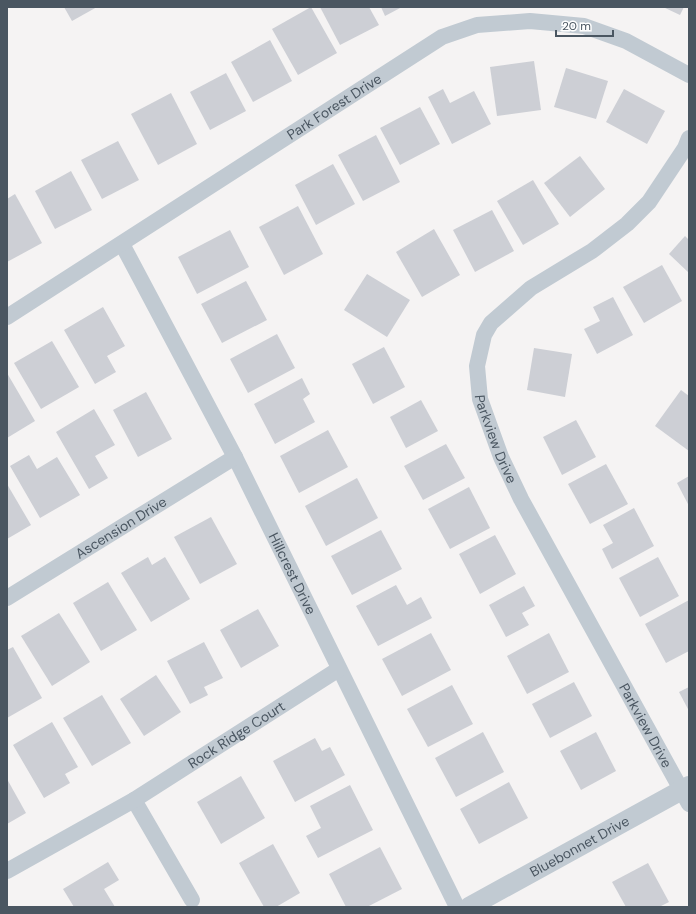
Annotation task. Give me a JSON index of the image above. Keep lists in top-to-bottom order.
{
  "streets": {
    "street": [
      "Park Forest Drive",
      "Parkview Drive",
      "Ascension Drive",
      "Hillcrest Drive",
      "Rock Ridge Court",
      "Bluebonnet Drive"
    ]
  },
  "crossings": [
    ["Park Forest Drive", "Hillcrest Drive"],
    ["Parkview Drive", "Bluebonnet Drive"],
    ["Ascension Drive", "Hillcrest Drive"],
    ["Hillcrest Drive", "Rock Ridge Court"]
  ],
  "scale_bar": "20 m"
}
